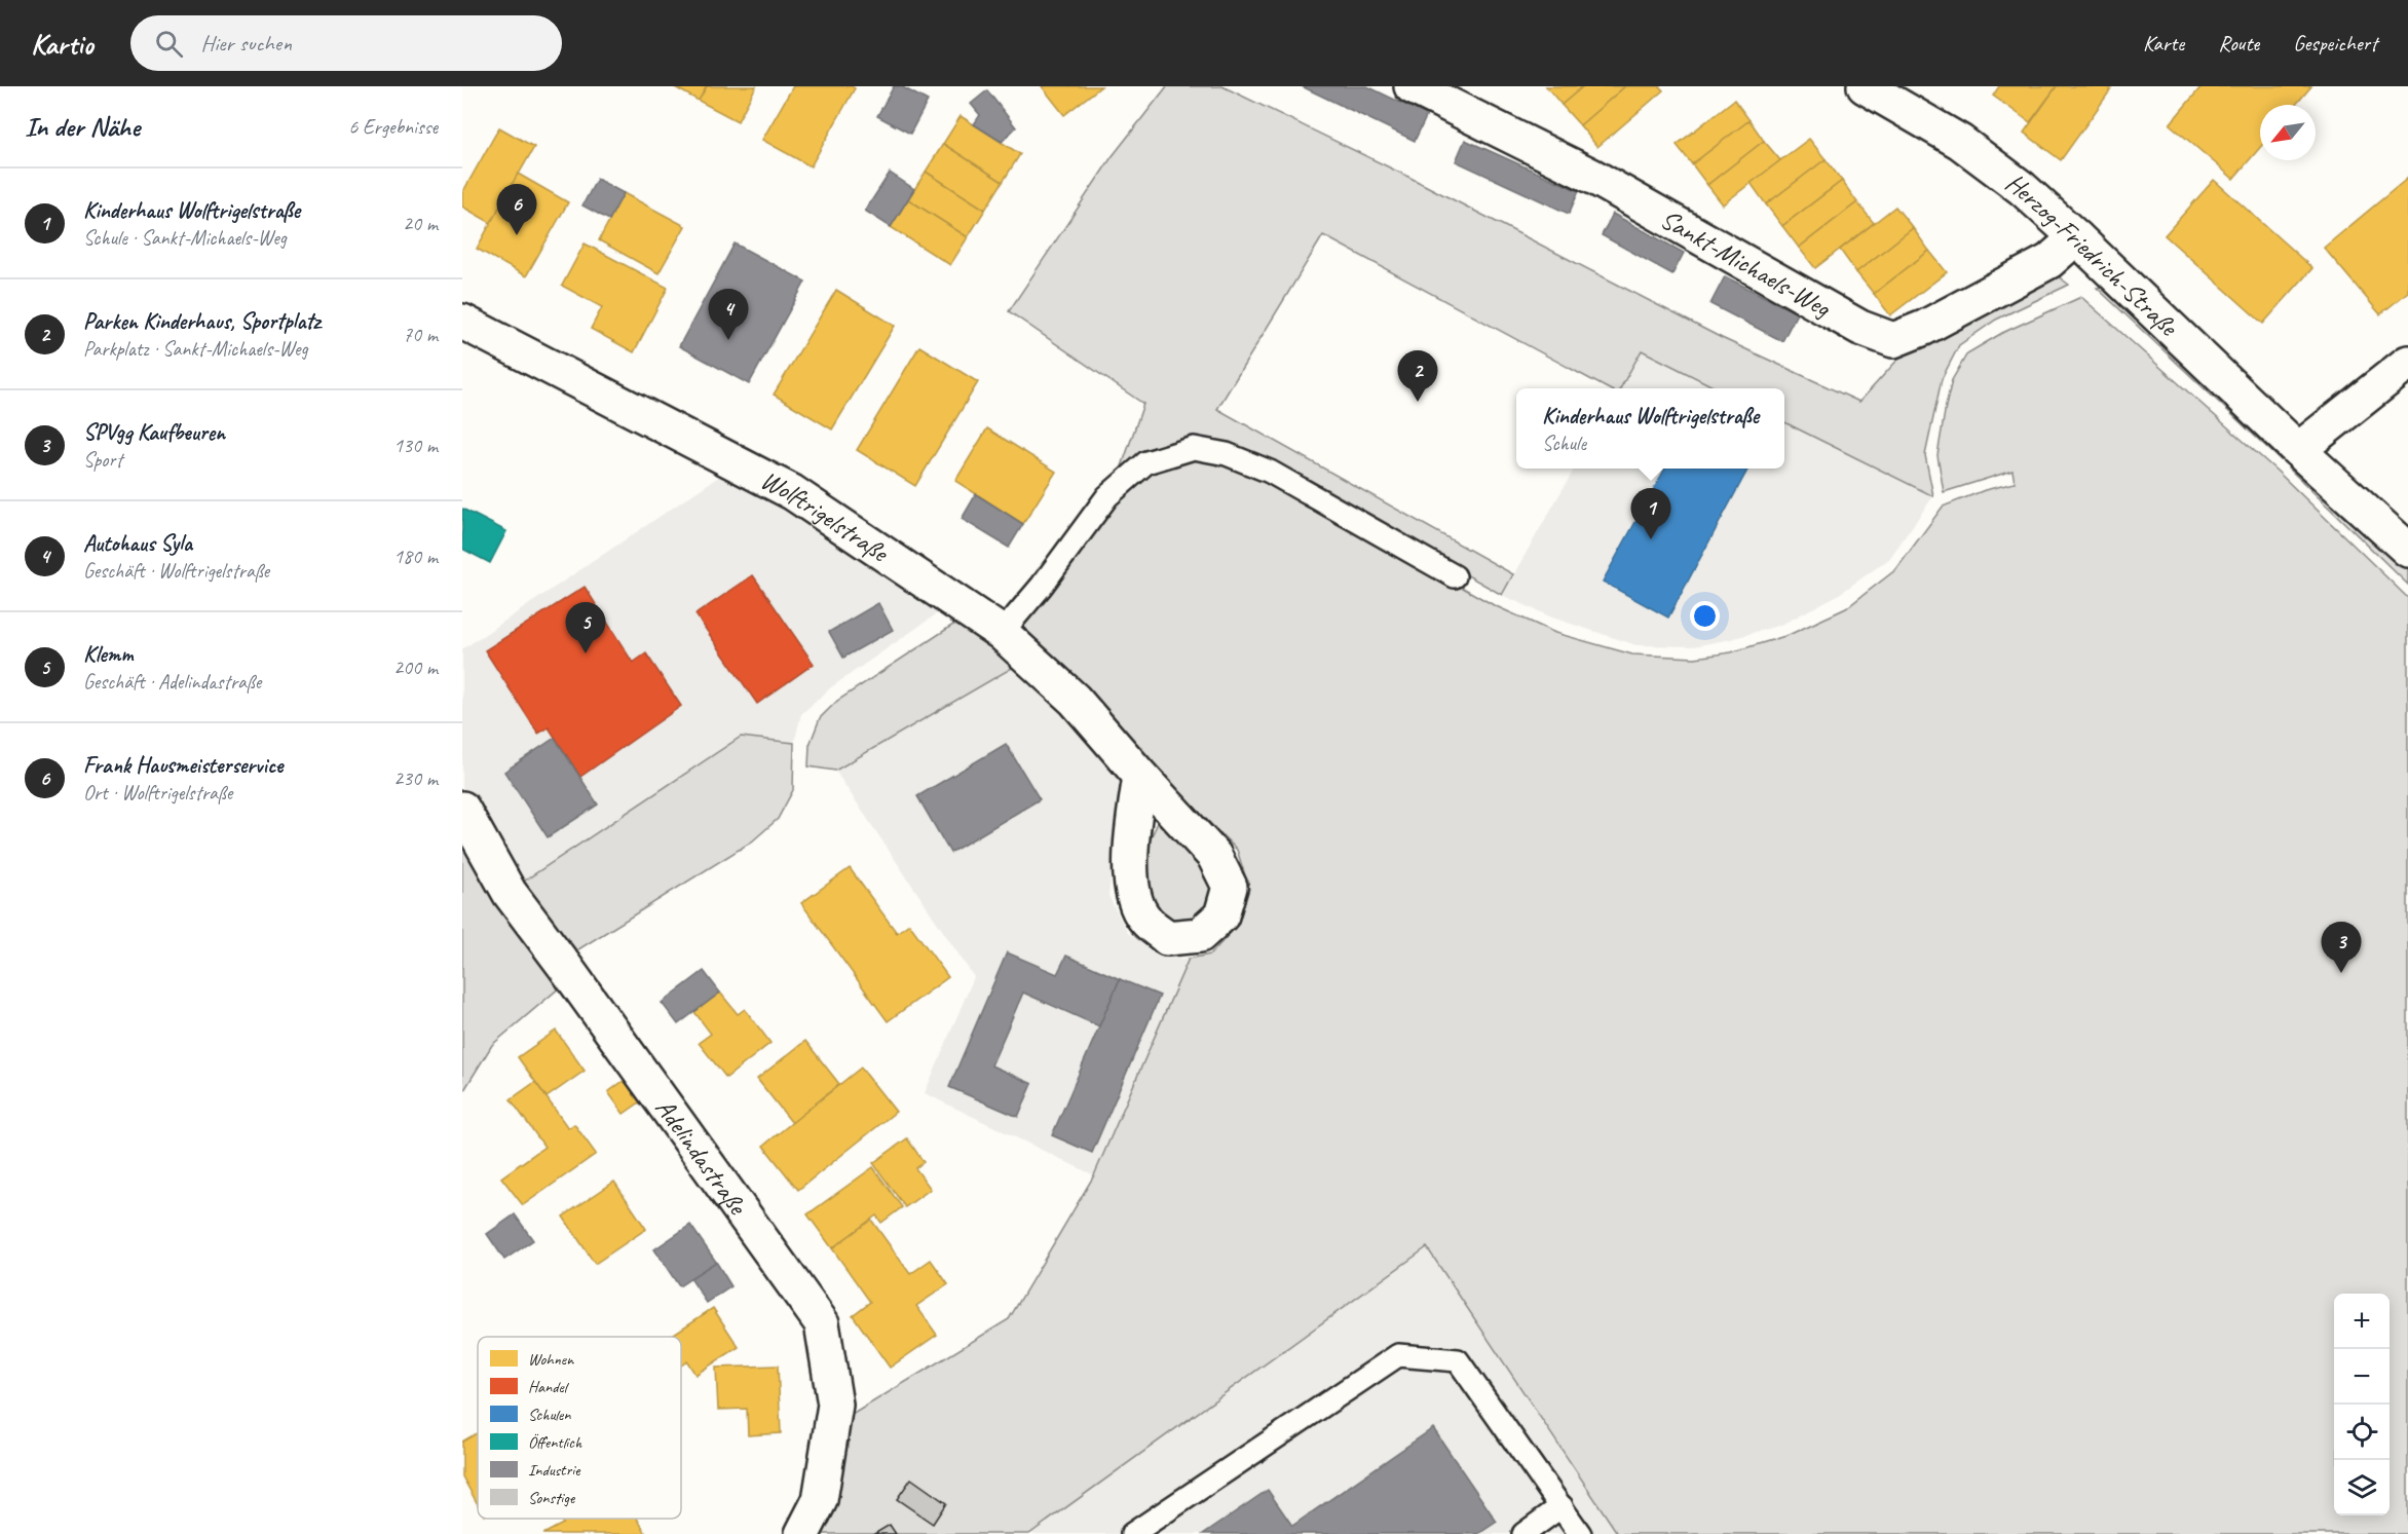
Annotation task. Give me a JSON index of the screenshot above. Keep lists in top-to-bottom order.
{
  "streets": {
    "street": [
      "Herzog-Friedrich-Straße",
      "Sankt-Michaels-Weg",
      "Wolftrigelstraße",
      "Adelindastraße"
    ]
  },
  "crossings": [
    ["Herzog-Friedrich-Straße", "Sankt-Michaels-Weg"]
  ],
  "legend": [
    "Wohnen",
    "Handel",
    "Schulen",
    "Öffentlich",
    "Industrie",
    "Sonstige"
  ],
  "north": "bottom left",
  "page": {
    "header": "Kartio",
    "search": "Hier suchen",
    "nav": ["Karte", "Route", "Gespeichert"],
    "heading": ["In der Nähe", "6 Ergebnisse"],
    "list": [
      {
        "mark": "1",
        "name": "Kinderhaus Wolftrigelstraße",
        "note": "Schule · Sankt-Michaels-Weg",
        "value": "20 m"
      },
      {
        "mark": "2",
        "name": "Parken Kinderhaus, Sportplatz",
        "note": "Parkplatz · Sankt-Michaels-Weg",
        "value": "70 m"
      },
      {
        "mark": "3",
        "name": "SPVgg Kaufbeuren",
        "note": "Sport",
        "value": "130 m"
      },
      {
        "mark": "4",
        "name": "Autohaus Syla",
        "note": "Geschäft · Wolftrigelstraße",
        "value": "180 m"
      },
      {
        "mark": "5",
        "name": "Klemm",
        "note": "Geschäft · Adelindastraße",
        "value": "200 m"
      },
      {
        "mark": "6",
        "name": "Frank Hausmeisterservice",
        "note": "Ort · Wolftrigelstraße",
        "value": "230 m"
      }
    ],
    "pins": [
      "6",
      "4",
      "2",
      "1",
      "5",
      "3"
    ],
    "popup": ["Kinderhaus Wolftrigelstraße", "Schule"],
    "map_buttons": ["+", "−"]
  }
}
